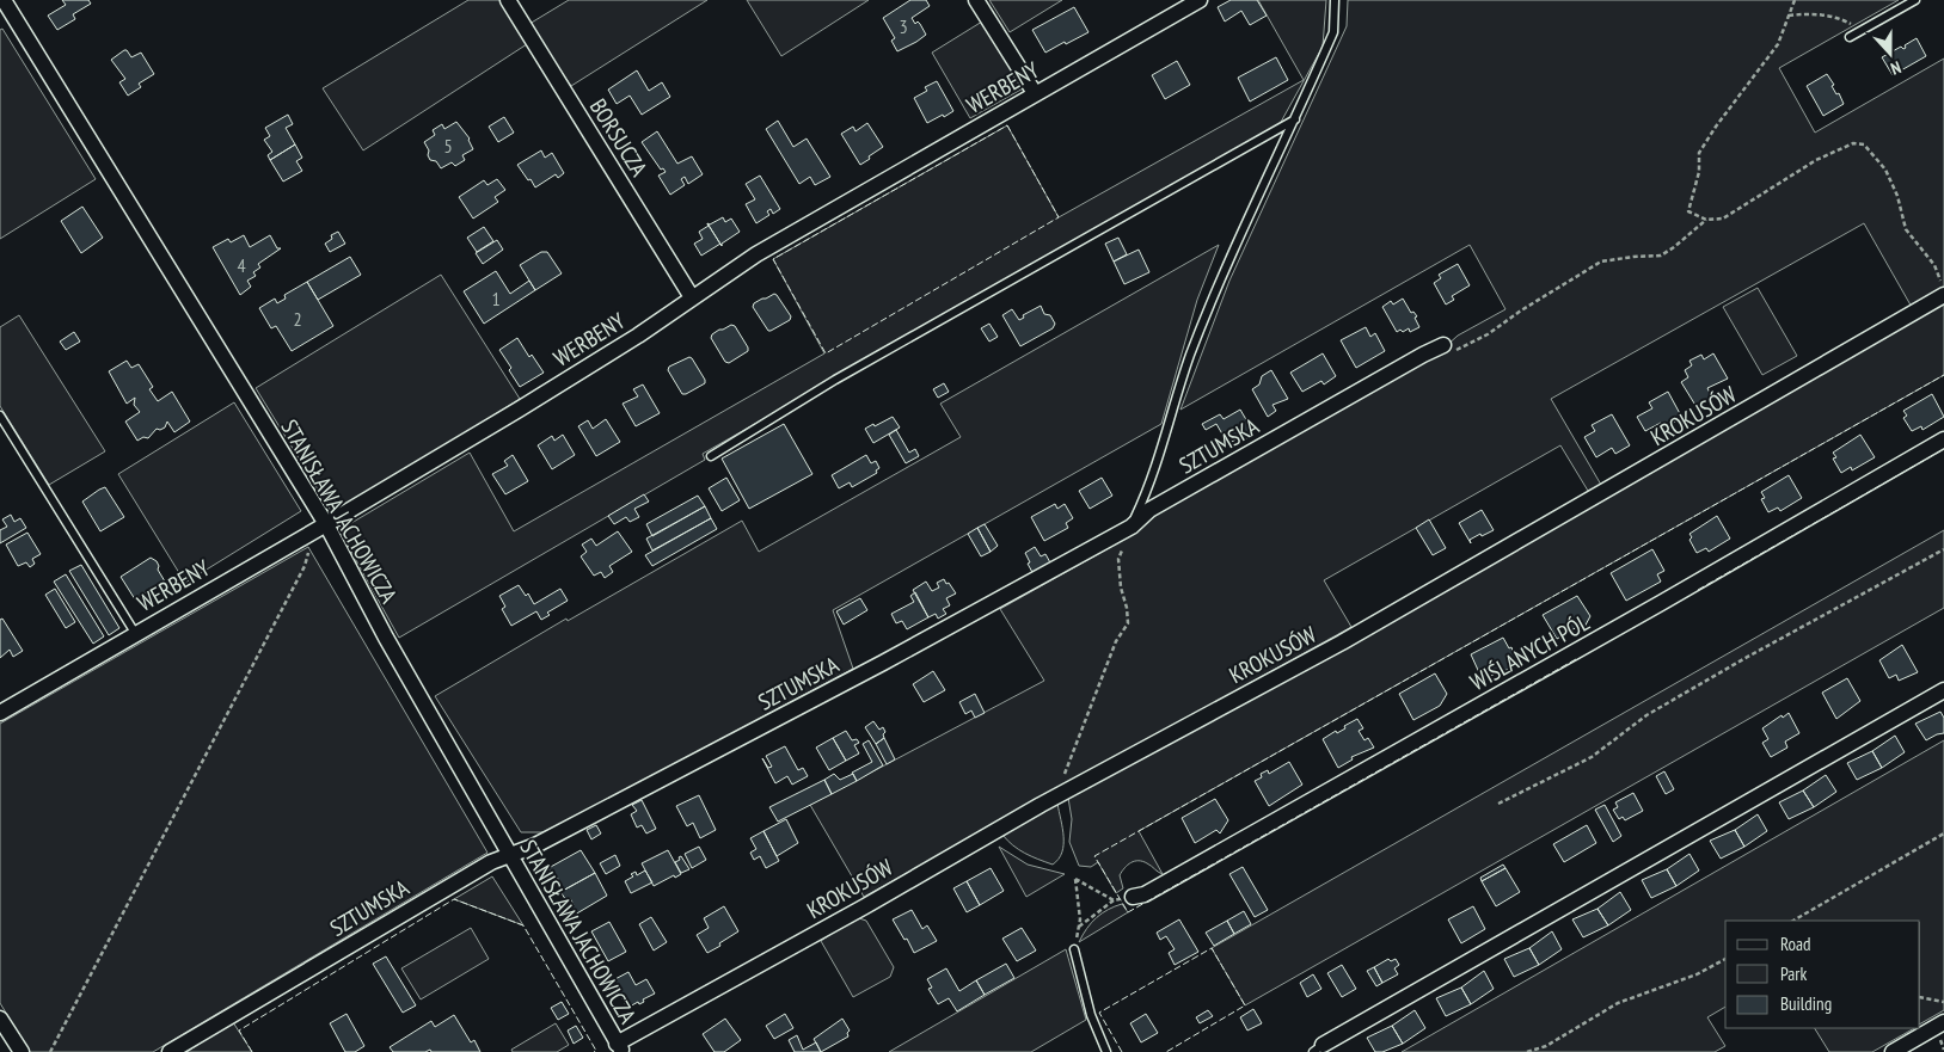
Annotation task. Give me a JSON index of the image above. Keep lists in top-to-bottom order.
{
  "streets": {
    "street": [
      "WERBENY",
      "BORSUCZA",
      "KROKUSÓW",
      "SZTUMSKA",
      "STANISŁAWA JACHOWICZA",
      "WIŚLANYCH PÓL"
    ]
  },
  "crossings": [
    ["WERBENY", "BORSUCZA"],
    ["WERBENY", "STANISŁAWA JACHOWICZA"],
    ["KROKUSÓW", "STANISŁAWA JACHOWICZA"],
    ["SZTUMSKA", "STANISŁAWA JACHOWICZA"]
  ],
  "house_numbers": [
    "3",
    "5",
    "4",
    "1",
    "2"
  ],
  "legend": ["Road", "Park", "Building"],
  "north": "bottom"
}
